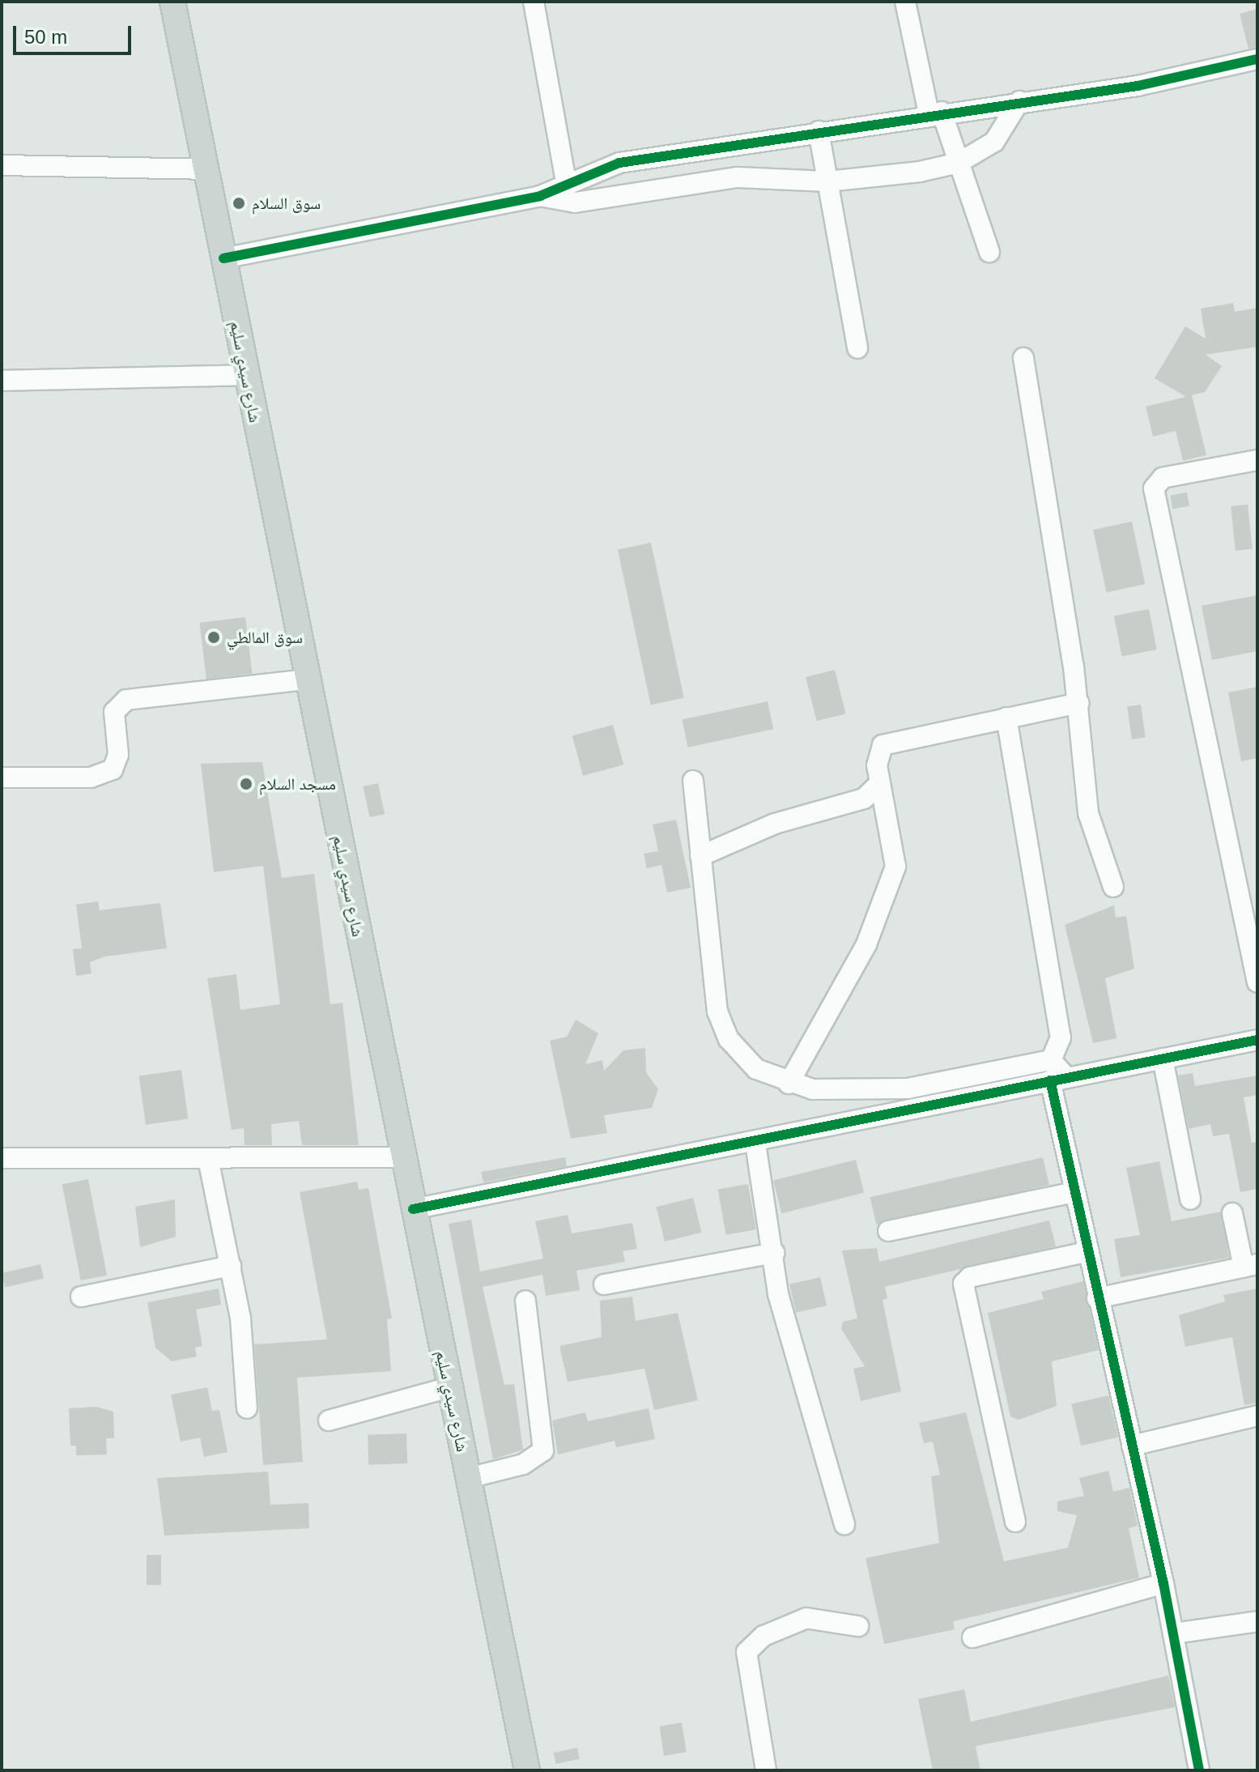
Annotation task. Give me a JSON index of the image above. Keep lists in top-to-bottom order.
{
  "streets": {
    "main road": ["شارع سيدي سليم"]
  },
  "places": ["سوق السلام", "سوق المالطي", "مسجد السلام"],
  "scale_bar": "50 m"
}
